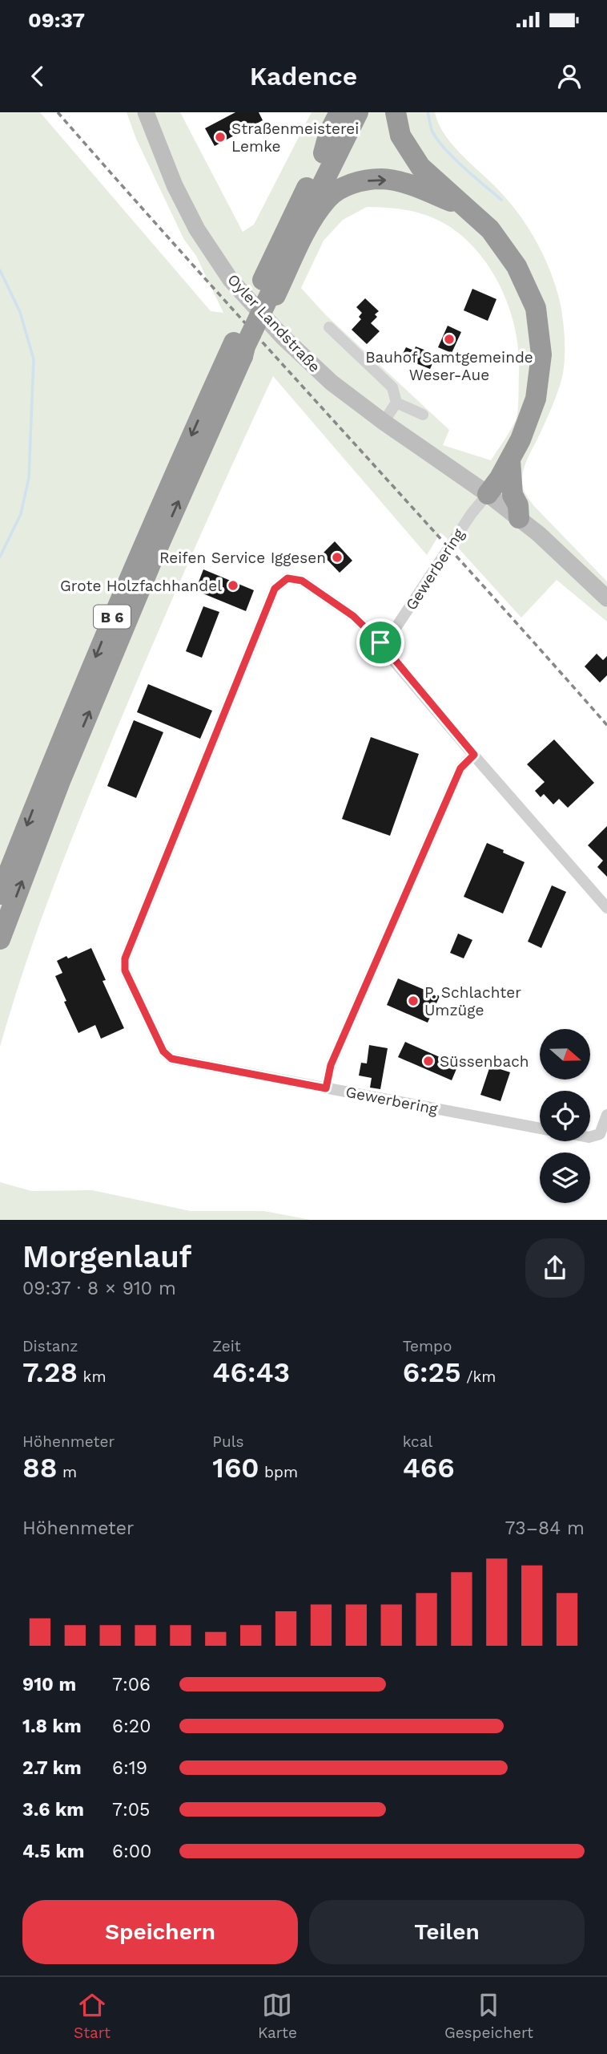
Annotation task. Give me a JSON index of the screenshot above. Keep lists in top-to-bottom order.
{
  "streets": {
    "highway": ["B 6"],
    "main road": ["Oyler Landstraße"],
    "street": ["Gewerbering"]
  },
  "crossings": [
    ["Oyler Landstraße", "Gewerbering"]
  ],
  "places": [
    "Straßenmeisterei Lemke",
    "Bauhof Samtgemeinde Weser-Aue",
    "Reifen Service Iggesen",
    "Grote Holzfachhandel",
    "P. Schlachter Umzüge",
    "Süssenbach"
  ],
  "north": "right",
  "page": {
    "status": "09:37",
    "header": "Kadence",
    "heading": ["Morgenlauf", "09:37 · 8 × 910 m"],
    "stats": [
      ["Distanz", "7.28 km"],
      ["Zeit", "46:43"],
      ["Tempo", "6:25 /km"],
      ["Höhenmeter", "88 m"],
      ["Puls", "160 bpm"],
      ["kcal", "466"]
    ],
    "chart": ["Höhenmeter", "73–84 m"],
    "list": [
      {
        "name": "910 m",
        "note": "7:06"
      },
      {
        "name": "1.8 km",
        "note": "6:20"
      },
      {
        "name": "2.7 km",
        "note": "6:19"
      },
      {
        "name": "3.6 km",
        "note": "7:05"
      },
      {
        "name": "4.5 km",
        "note": "6:00"
      }
    ],
    "buttons": ["Speichern", "Teilen"],
    "tabs": ["Start", "Karte", "Gespeichert"]
  }
}
